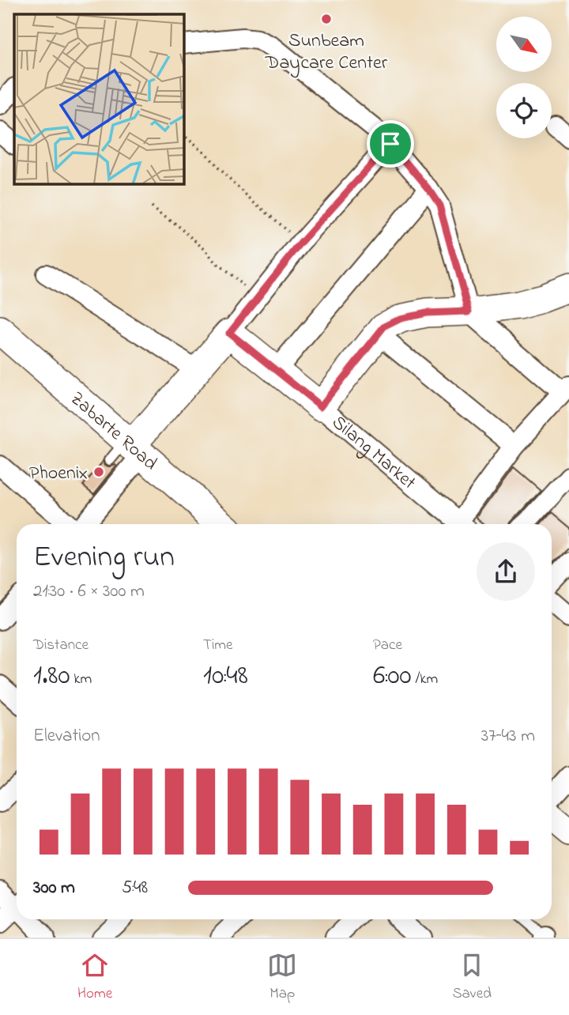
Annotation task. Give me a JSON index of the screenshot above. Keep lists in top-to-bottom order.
{
  "streets": {
    "street": ["Zabarte Road", "Silang Market"]
  },
  "places": ["Sunbeam Daycare Center", "Phoenix"],
  "north": "bottom right",
  "page": {
    "heading": ["Evening run", "21:30 · 6 × 300 m"],
    "stats": [
      ["Distance", "1.80 km"],
      ["Time", "10:48"],
      ["Pace", "6:00 /km"]
    ],
    "chart": ["Elevation", "37–43 m"],
    "list": [
      {
        "name": "300 m",
        "note": "5:48"
      }
    ],
    "tabs": ["Home", "Map", "Saved"]
  }
}
